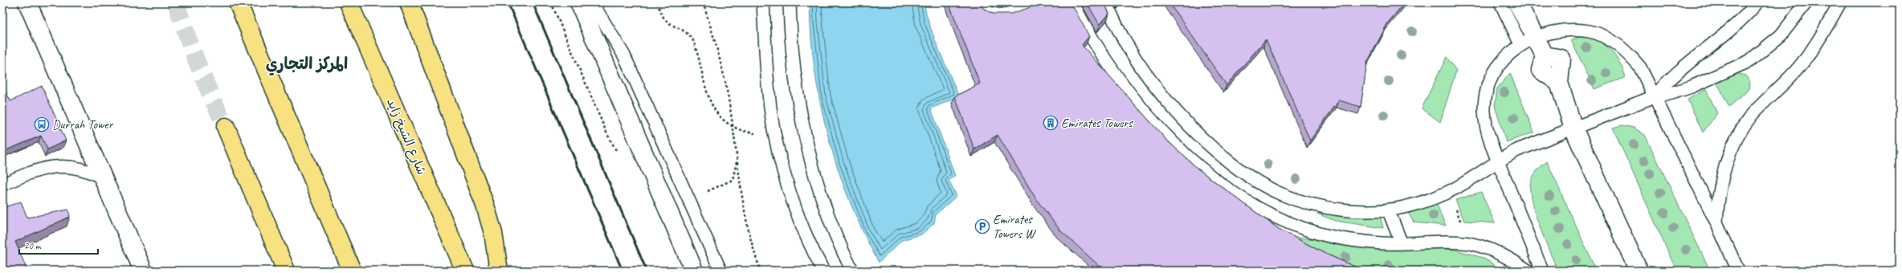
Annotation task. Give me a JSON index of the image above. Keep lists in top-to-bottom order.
{
  "streets": {
    "highway": ["شارع الشيخ زايد"]
  },
  "districts": ["المركز التجاري"],
  "places": {
    "building": ["Emirates Towers"],
    "bus stop": ["Durrah Tower"],
    "parking": ["Emirates Towers W"]
  },
  "scale_bar": "20 m"
}
